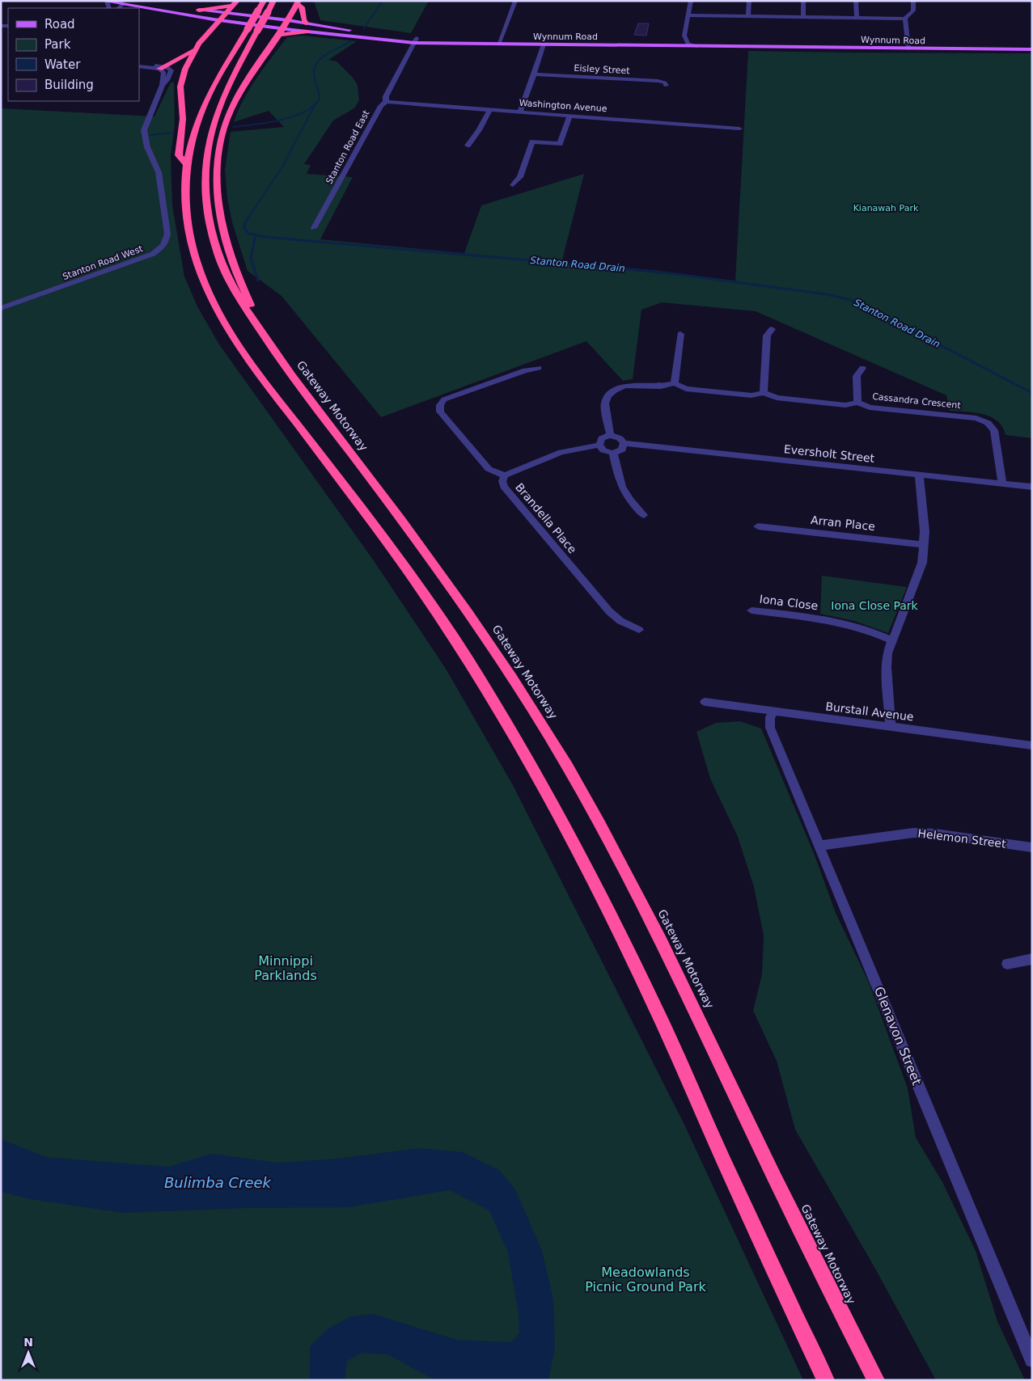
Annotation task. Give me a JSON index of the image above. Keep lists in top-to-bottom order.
{
  "streets": {
    "highway": ["Gateway Motorway"],
    "main road": ["Wynnum Road"],
    "street": [
      "Eisley Street",
      "Washington Avenue",
      "Stanton Road East",
      "Stanton Road West",
      "Cassandra Crescent",
      "Eversholt Street",
      "Brandella Place",
      "Arran Place",
      "Iona Close",
      "Burstall Avenue",
      "Helemon Street",
      "Glenavon Street"
    ]
  },
  "crossings": [
    ["Wynnum Road", "Stanton Road East"],
    ["Washington Avenue", "Stanton Road East"],
    ["Cassandra Crescent", "Eversholt Street"],
    ["Burstall Avenue", "Glenavon Street"],
    ["Helemon Street", "Glenavon Street"]
  ],
  "water": ["Stanton Road Drain", "Bulimba Creek"],
  "parks": [
    "Kianawah Park",
    "Iona Close Park",
    "Minnippi Parklands",
    "Meadowlands Picnic Ground Park"
  ],
  "legend": [
    "Road",
    "Park",
    "Water",
    "Building"
  ],
  "north": "top"
}
